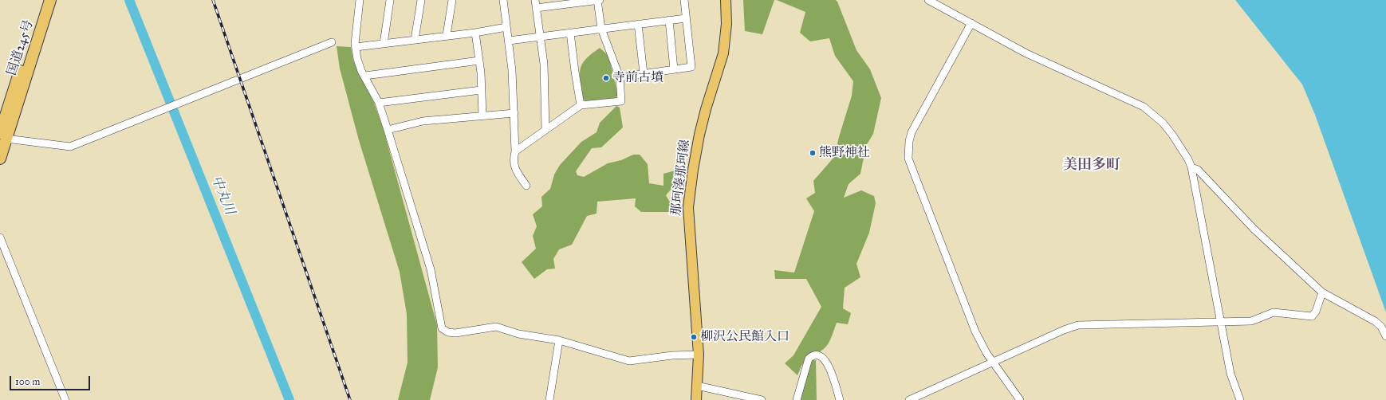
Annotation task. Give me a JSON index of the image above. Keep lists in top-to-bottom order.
{
  "streets": {
    "highway": ["国道245号"],
    "main road": ["那珂湊那珂線"]
  },
  "districts": ["美田多町"],
  "water": ["中丸川"],
  "places": ["寺前古墳", "熊野神社", "柳沢公民館入口"],
  "scale_bar": "100 m"
}
